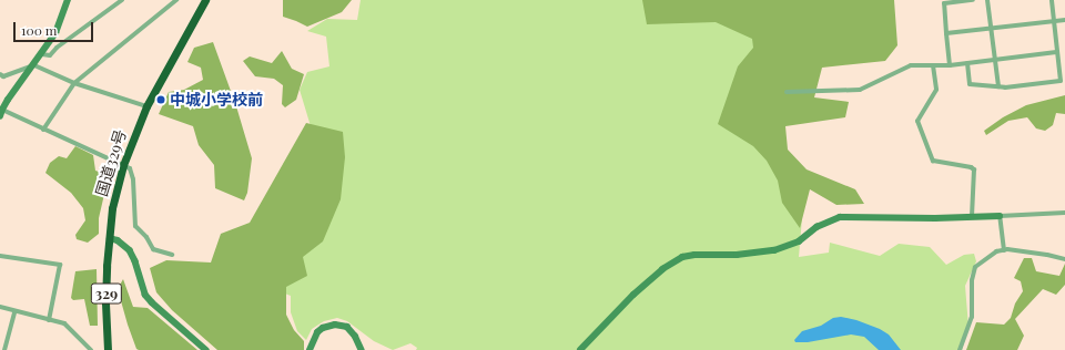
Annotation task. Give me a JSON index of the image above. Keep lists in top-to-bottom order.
{
  "streets": {
    "highway": ["国道329号", "329"]
  },
  "places": ["中城小学校前"],
  "scale_bar": "100 m"
}
